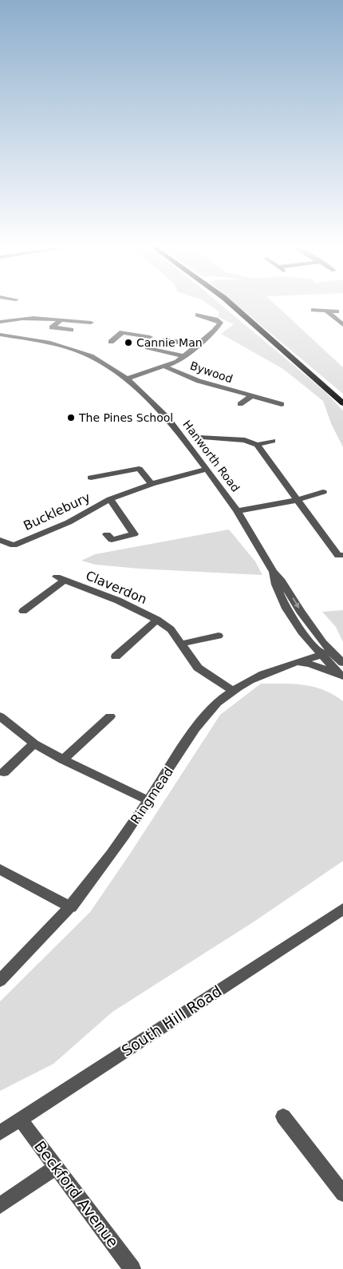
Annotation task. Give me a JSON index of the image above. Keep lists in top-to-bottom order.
{
  "streets": {
    "street": [
      "Bywood",
      "Hanworth Road",
      "Bucklebury",
      "Claverdon",
      "Ringmead",
      "South Hill Road",
      "Beckford Avenue"
    ]
  },
  "crossings": [
    ["Bywood", "Hanworth Road"],
    ["Hanworth Road", "Bucklebury"],
    ["Hanworth Road", "Ringmead"],
    ["Claverdon", "Ringmead"],
    ["South Hill Road", "Beckford Avenue"]
  ],
  "places": ["Cannie Man", "The Pines School"]
}
